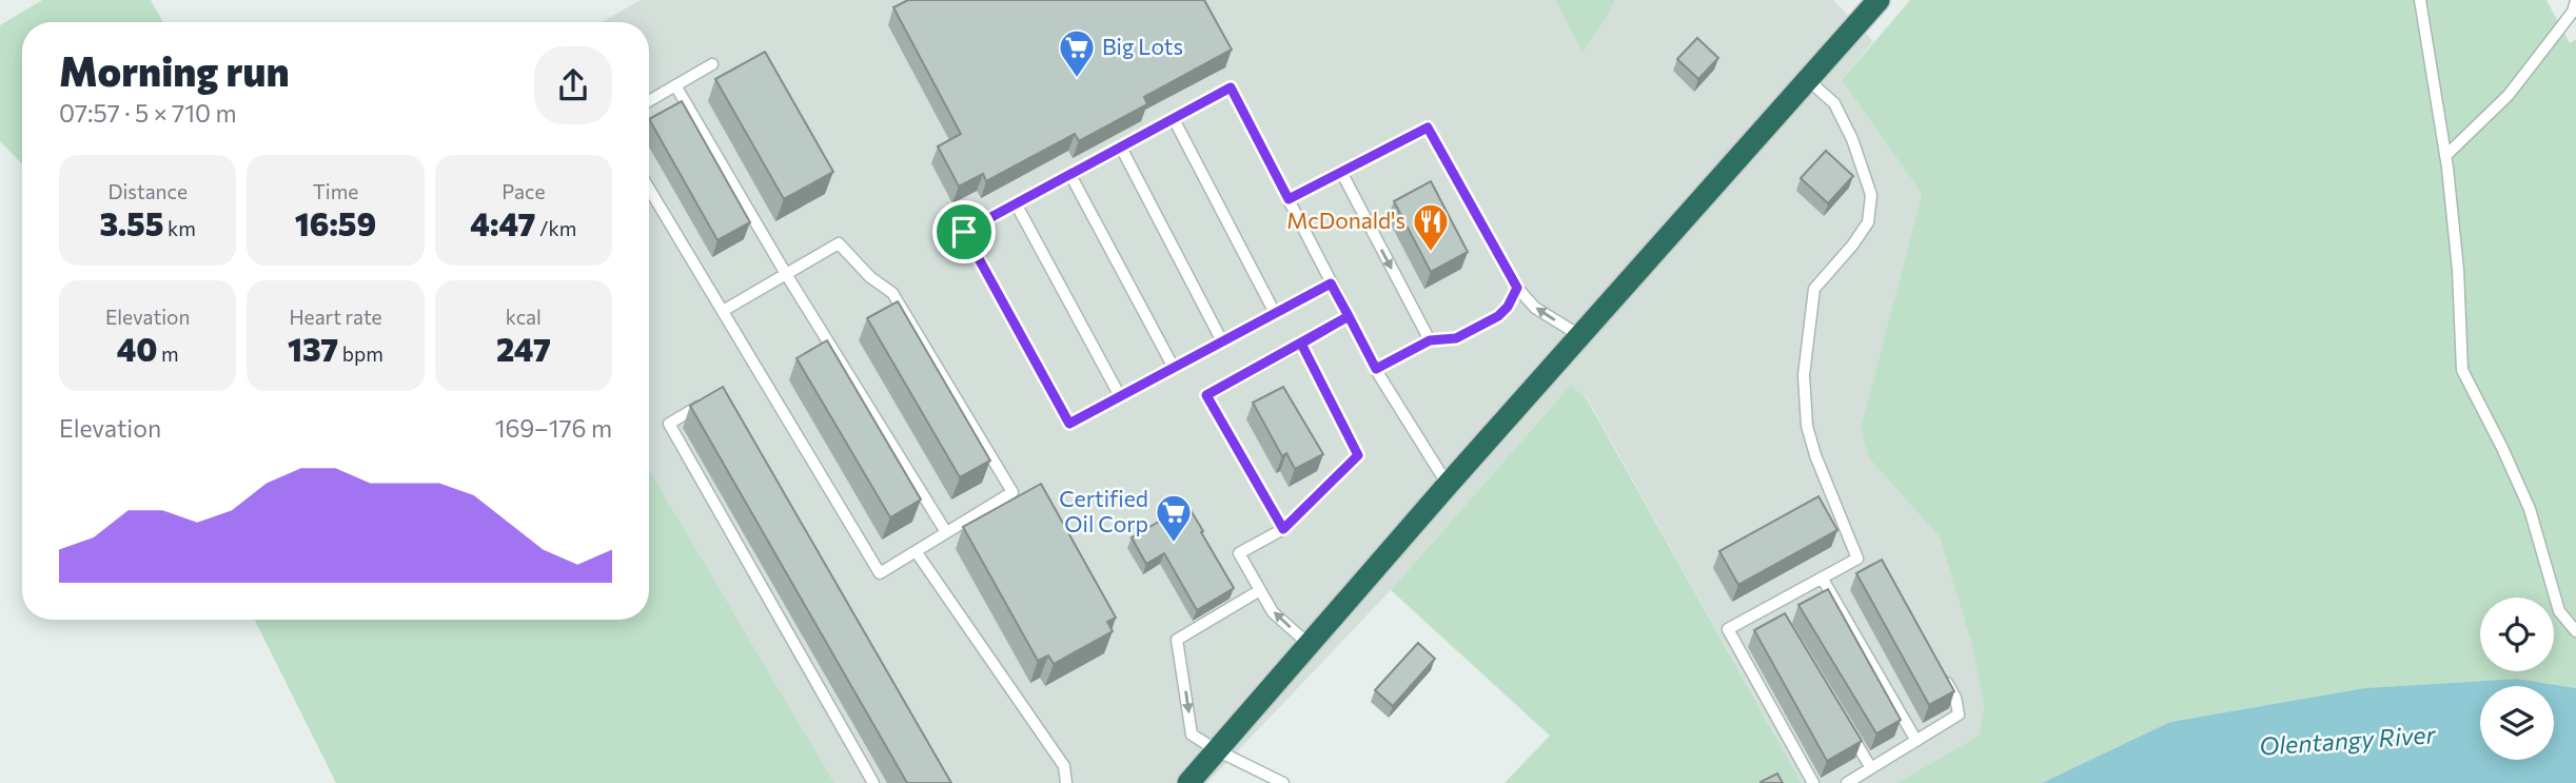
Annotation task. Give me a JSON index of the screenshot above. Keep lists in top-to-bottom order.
{
  "water": ["Olentangy River"],
  "places": {
    "supermarket": ["Big Lots", "Certified Oil Corp"],
    "restaurant": ["McDonald's"]
  },
  "page": {
    "heading": ["Morning run", "07:57 · 5 × 710 m"],
    "stats": [
      ["Distance", "3.55 km"],
      ["Time", "16:59"],
      ["Pace", "4:47 /km"],
      ["Elevation", "40 m"],
      ["Heart rate", "137 bpm"],
      ["kcal", "247"]
    ],
    "chart": ["Elevation", "169–176 m"]
  }
}
